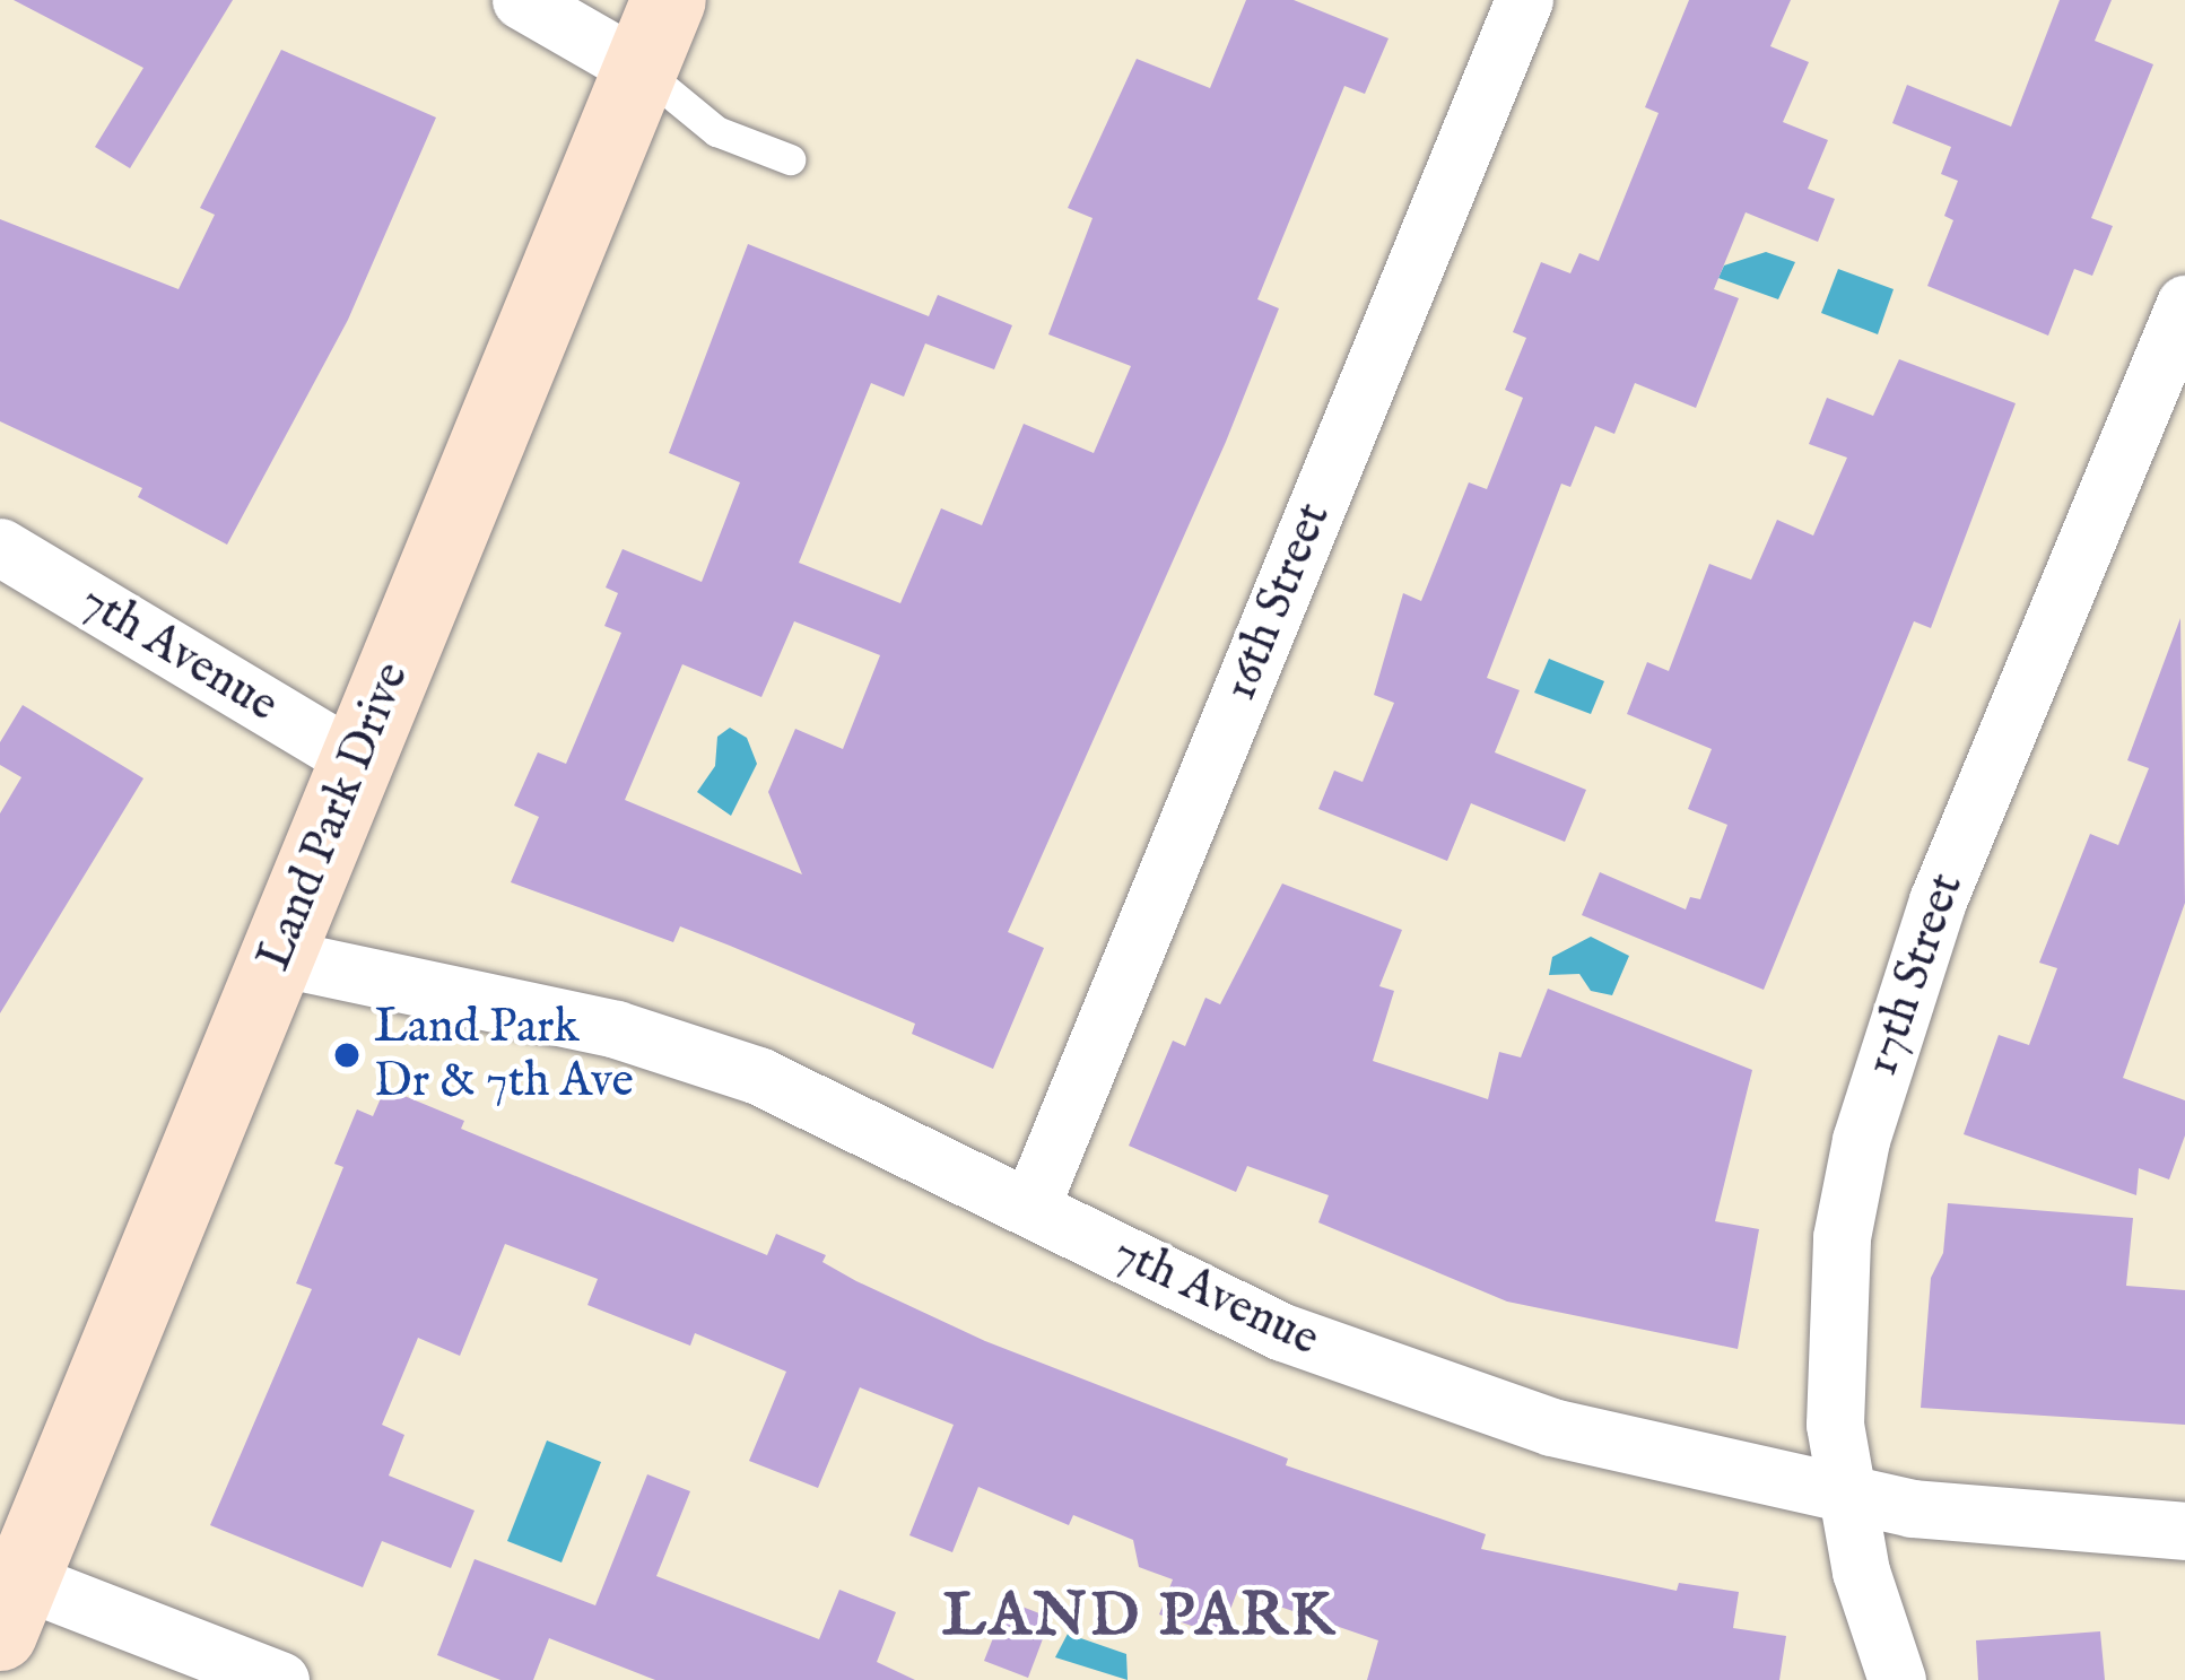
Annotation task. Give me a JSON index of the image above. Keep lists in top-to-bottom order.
{
  "streets": {
    "main road": ["Land Park Drive"],
    "street": ["16th Street", "7th Avenue", "17th Street"]
  },
  "crossings": [
    ["16th Street", "7th Avenue"],
    ["7th Avenue", "Land Park Drive"],
    ["7th Avenue", "17th Street"]
  ],
  "districts": ["LAND PARK"],
  "places": ["Land Park Dr & 7th Ave"]
}
